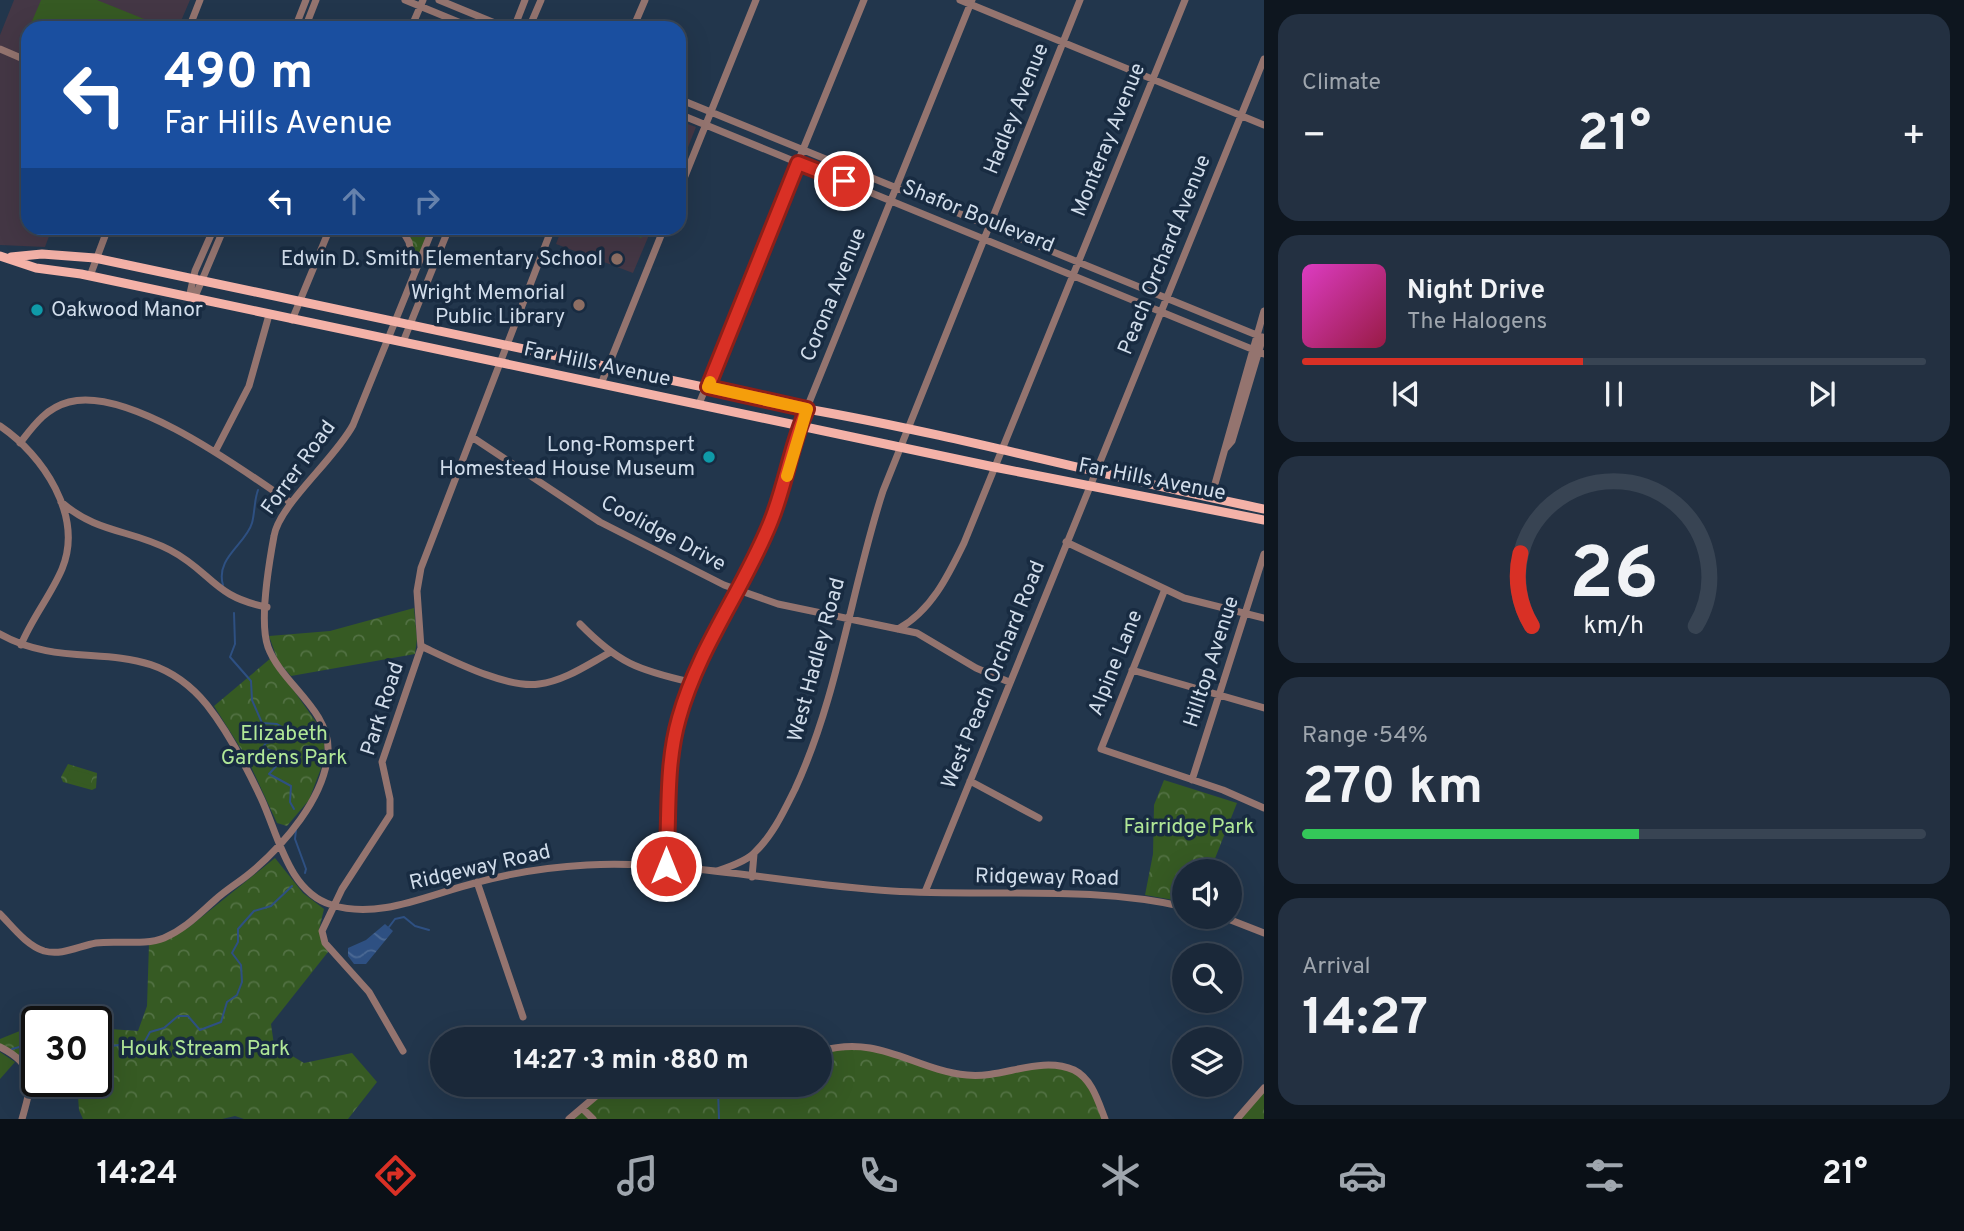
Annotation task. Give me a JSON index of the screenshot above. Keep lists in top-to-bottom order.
{
  "streets": {
    "main road": ["Far Hills Avenue"],
    "street": [
      "Hadley Avenue",
      "Monteray Avenue",
      "Shafor Boulevard",
      "Peach Orchard Avenue",
      "Corona Avenue",
      "Forrer Road",
      "Coolidge Drive",
      "West Hadley Road",
      "Hilltop Avenue",
      "Alpine Lane",
      "West Peach Orchard Road",
      "Park Road",
      "Ridgeway Road"
    ]
  },
  "crossings": [
    ["Hadley Avenue", "Shafor Boulevard"],
    ["Hadley Avenue", "Far Hills Avenue"],
    ["Hadley Avenue", "West Hadley Road"],
    ["Monteray Avenue", "Shafor Boulevard"],
    ["Monteray Avenue", "Far Hills Avenue"],
    ["Shafor Boulevard", "Peach Orchard Avenue"],
    ["Shafor Boulevard", "Corona Avenue"],
    ["Peach Orchard Avenue", "Far Hills Avenue"],
    ["Peach Orchard Avenue", "West Peach Orchard Road"],
    ["Corona Avenue", "Far Hills Avenue"],
    ["Corona Avenue", "Coolidge Drive"],
    ["Corona Avenue", "Ridgeway Road"],
    ["Far Hills Avenue", "Forrer Road"],
    ["Far Hills Avenue", "West Hadley Road"],
    ["Far Hills Avenue", "West Peach Orchard Road"],
    ["Far Hills Avenue", "Park Road"],
    ["Forrer Road", "Ridgeway Road"],
    ["Coolidge Drive", "West Hadley Road"],
    ["Coolidge Drive", "West Peach Orchard Road"],
    ["Coolidge Drive", "Park Road"],
    ["West Hadley Road", "Ridgeway Road"],
    ["Hilltop Avenue", "Alpine Lane"],
    ["West Peach Orchard Road", "Ridgeway Road"],
    ["Park Road", "Ridgeway Road"]
  ],
  "parks": ["Elizabeth Gardens Park", "Fairridge Park", "Houk Stream Park"],
  "places": [
    "Edwin D. Smith Elementary School",
    "Wright Memorial Public Library",
    "Oakwood Manor",
    "Long-Romspert Homestead House Museum"
  ],
  "page": {
    "tile": [
      "Climate",
      ["Range · 54%", "270 km"],
      ["Arrival", "14:27"]
    ],
    "turn": ["490 m", "Far Hills Avenue"],
    "heat": ["−", "21°", "+"],
    "song": ["Night Drive", "The Halogens"],
    "limit": "30",
    "trip": "14:27 · 3 min · 880 m",
    "tabs": ["14:24", "21°"],
    "gauge": ["26", "km/h"]
  }
}
